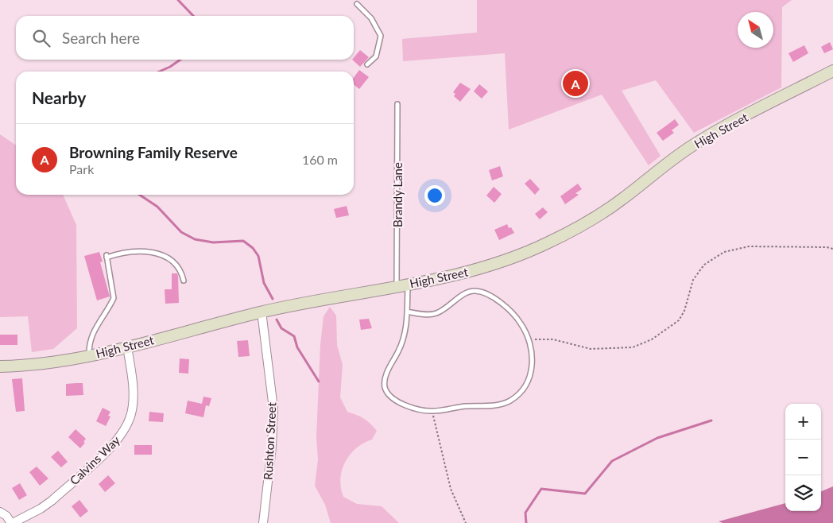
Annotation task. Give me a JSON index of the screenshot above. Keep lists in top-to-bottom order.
{
  "streets": {
    "street": ["High Street", "Rushton Street", "Calvins Way"],
    "lane": ["Brandy Lane"]
  },
  "crossings": [
    ["High Street", "Brandy Lane"],
    ["High Street", "Rushton Street"],
    ["High Street", "Calvins Way"]
  ],
  "north": "top left",
  "page": {
    "search": "Search here",
    "pins": "A",
    "heading": "Nearby",
    "list": [
      {
        "mark": "A",
        "name": "Browning Family Reserve",
        "note": "Park",
        "value": "160 m"
      }
    ],
    "map_buttons": ["+", "−"]
  }
}
